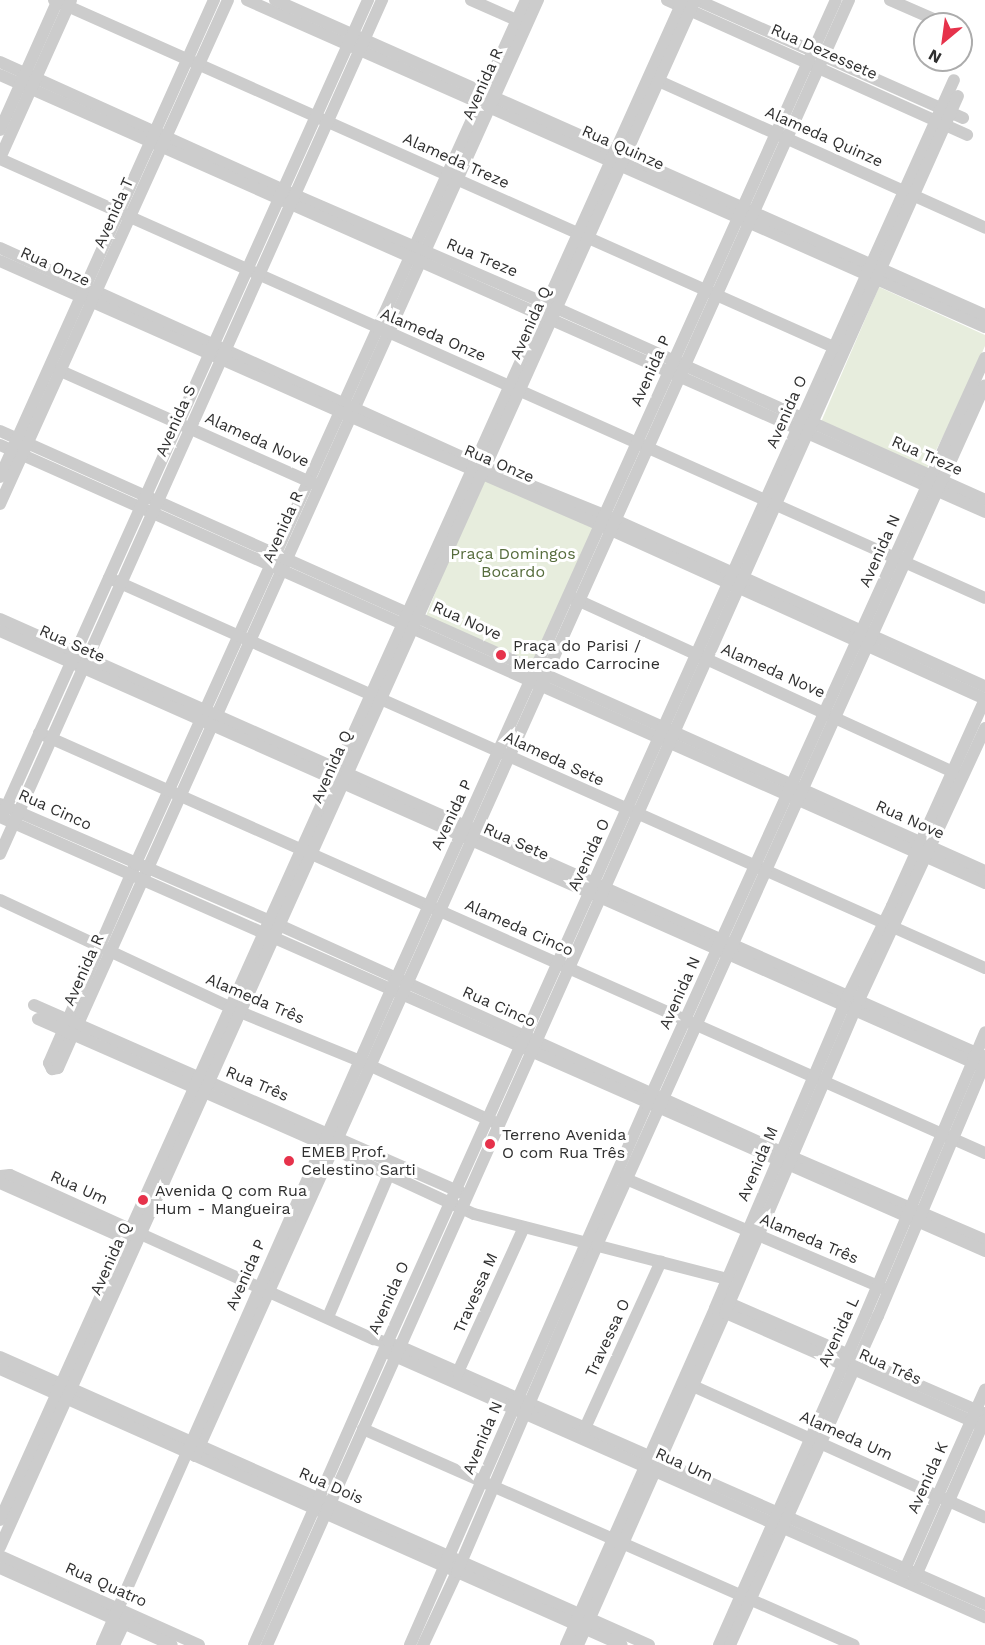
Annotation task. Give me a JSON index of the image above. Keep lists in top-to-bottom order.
{
  "streets": {
    "street": [
      "Rua Dezessete",
      "Avenida R",
      "Alameda Quinze",
      "Rua Quinze",
      "Alameda Treze",
      "Avenida T",
      "Rua Treze",
      "Rua Onze",
      "Avenida Q",
      "Alameda Onze",
      "Avenida P",
      "Avenida O",
      "Avenida S",
      "Alameda Nove",
      "Avenida N",
      "Rua Nove",
      "Rua Sete",
      "Alameda Sete",
      "Rua Cinco",
      "Alameda Cinco",
      "Alameda Três",
      "Rua Três",
      "Avenida M",
      "Rua Um",
      "Travessa M",
      "Avenida L",
      "Travessa O",
      "Alameda Um",
      "Avenida K",
      "Rua Dois",
      "Rua Quatro"
    ]
  },
  "crossings": [
    ["Rua Dezessete", "Avenida Q"],
    ["Rua Dezessete", "Avenida P"],
    ["Rua Dezessete", "Avenida O"],
    ["Avenida R", "Rua Quinze"],
    ["Avenida R", "Alameda Treze"],
    ["Avenida R", "Rua Treze"],
    ["Avenida R", "Rua Onze"],
    ["Avenida R", "Alameda Onze"],
    ["Avenida R", "Alameda Nove"],
    ["Avenida R", "Rua Nove"],
    ["Avenida R", "Rua Sete"],
    ["Avenida R", "Alameda Sete"],
    ["Avenida R", "Rua Cinco"],
    ["Avenida R", "Alameda Cinco"],
    ["Avenida R", "Alameda Três"],
    ["Avenida R", "Rua Três"],
    ["Alameda Quinze", "Avenida Q"],
    ["Alameda Quinze", "Avenida P"],
    ["Alameda Quinze", "Avenida O"],
    ["Rua Quinze", "Avenida Q"],
    ["Rua Quinze", "Avenida P"],
    ["Rua Quinze", "Avenida O"],
    ["Rua Quinze", "Avenida S"],
    ["Alameda Treze", "Avenida T"],
    ["Alameda Treze", "Avenida Q"],
    ["Alameda Treze", "Avenida P"],
    ["Alameda Treze", "Avenida O"],
    ["Alameda Treze", "Avenida S"],
    ["Avenida T", "Rua Treze"],
    ["Avenida T", "Rua Onze"],
    ["Avenida T", "Alameda Onze"],
    ["Avenida T", "Alameda Nove"],
    ["Avenida T", "Rua Nove"],
    ["Rua Treze", "Avenida Q"],
    ["Rua Treze", "Avenida P"],
    ["Rua Treze", "Avenida O"],
    ["Rua Treze", "Avenida S"],
    ["Rua Treze", "Avenida N"],
    ["Rua Onze", "Avenida Q"],
    ["Rua Onze", "Avenida P"],
    ["Rua Onze", "Avenida O"],
    ["Rua Onze", "Avenida S"],
    ["Rua Onze", "Avenida N"],
    ["Rua Onze", "Avenida M"],
    ["Avenida Q", "Alameda Onze"],
    ["Avenida Q", "Rua Nove"],
    ["Avenida Q", "Rua Sete"],
    ["Avenida Q", "Alameda Sete"],
    ["Avenida Q", "Rua Cinco"],
    ["Avenida Q", "Alameda Cinco"],
    ["Avenida Q", "Alameda Três"],
    ["Avenida Q", "Rua Três"],
    ["Avenida Q", "Rua Um"],
    ["Avenida Q", "Rua Dois"],
    ["Alameda Onze", "Avenida P"],
    ["Alameda Onze", "Avenida O"],
    ["Alameda Onze", "Avenida S"],
    ["Alameda Onze", "Avenida N"],
    ["Avenida P", "Alameda Nove"],
    ["Avenida P", "Rua Nove"],
    ["Avenida P", "Rua Sete"],
    ["Avenida P", "Alameda Sete"],
    ["Avenida P", "Rua Cinco"],
    ["Avenida P", "Alameda Cinco"],
    ["Avenida P", "Alameda Três"],
    ["Avenida P", "Rua Três"],
    ["Avenida P", "Rua Um"],
    ["Avenida P", "Rua Dois"],
    ["Avenida P", "Rua Quatro"],
    ["Avenida O", "Alameda Nove"],
    ["Avenida O", "Rua Nove"],
    ["Avenida O", "Rua Sete"],
    ["Avenida O", "Alameda Sete"],
    ["Avenida O", "Rua Cinco"],
    ["Avenida O", "Alameda Cinco"],
    ["Avenida O", "Alameda Três"],
    ["Avenida O", "Rua Três"],
    ["Avenida O", "Rua Um"],
    ["Avenida O", "Rua Dois"],
    ["Avenida S", "Alameda Nove"],
    ["Avenida S", "Rua Nove"],
    ["Avenida S", "Rua Sete"],
    ["Avenida S", "Alameda Sete"],
    ["Avenida S", "Rua Cinco"],
    ["Avenida S", "Alameda Cinco"],
    ["Alameda Nove", "Avenida N"],
    ["Alameda Nove", "Avenida M"],
    ["Avenida N", "Rua Nove"],
    ["Avenida N", "Rua Sete"],
    ["Avenida N", "Alameda Sete"],
    ["Avenida N", "Rua Cinco"],
    ["Avenida N", "Alameda Cinco"],
    ["Avenida N", "Alameda Três"],
    ["Avenida N", "Rua Três"],
    ["Avenida N", "Rua Um"],
    ["Avenida N", "Rua Dois"],
    ["Rua Nove", "Avenida M"],
    ["Rua Sete", "Avenida M"],
    ["Rua Sete", "Avenida L"],
    ["Alameda Sete", "Avenida M"],
    ["Rua Cinco", "Avenida M"],
    ["Rua Cinco", "Avenida L"],
    ["Alameda Cinco", "Avenida M"],
    ["Alameda Cinco", "Avenida L"],
    ["Alameda Três", "Avenida M"],
    ["Alameda Três", "Avenida L"],
    ["Rua Três", "Avenida M"],
    ["Rua Três", "Travessa M"],
    ["Rua Três", "Avenida L"],
    ["Rua Três", "Travessa O"],
    ["Rua Três", "Avenida K"],
    ["Avenida M", "Rua Um"],
    ["Avenida M", "Alameda Um"],
    ["Avenida M", "Rua Dois"],
    ["Rua Um", "Travessa M"],
    ["Rua Um", "Avenida L"],
    ["Rua Um", "Travessa O"],
    ["Rua Um", "Avenida K"],
    ["Avenida L", "Alameda Um"],
    ["Alameda Um", "Avenida K"]
  ],
  "parks": ["Praça Domingos Bocardo"],
  "places": [
    "Praça do Parisi / Mercado Carrocine",
    "Terreno Avenida O com Rua Três",
    "EMEB Prof. Celestino Sarti",
    "Avenida Q com Rua Hum - Mangueira"
  ],
  "north": "bottom left"
}
